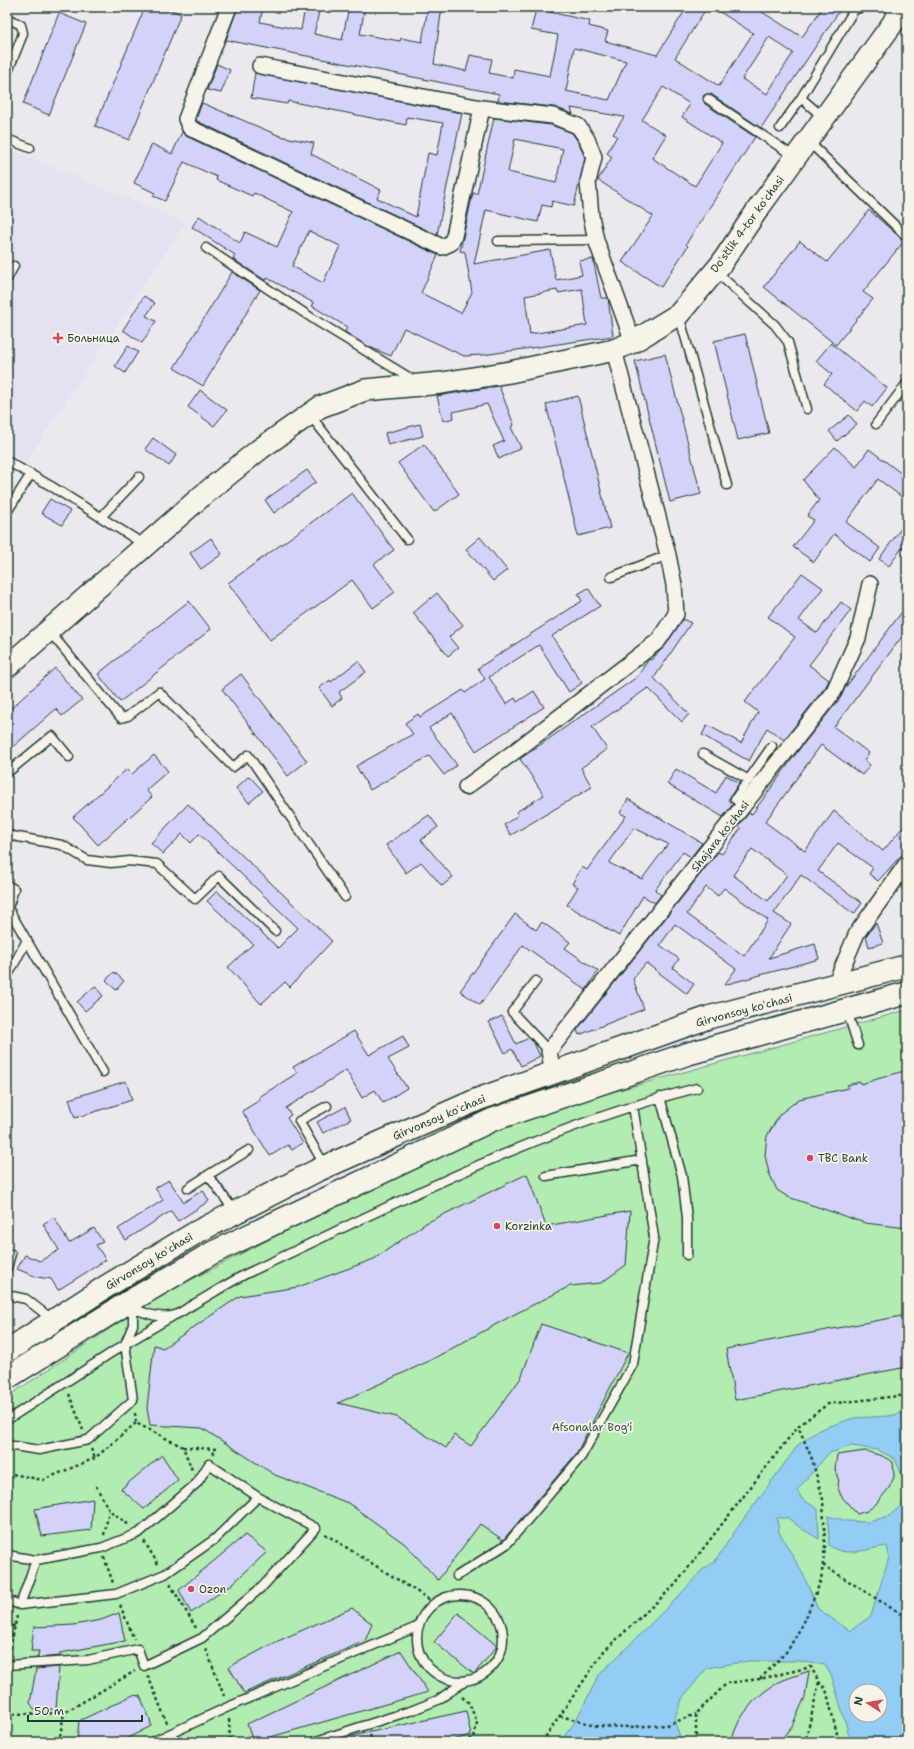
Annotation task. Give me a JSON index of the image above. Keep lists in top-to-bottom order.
{
  "streets": {
    "main road": ["Girvonsoy koʻchasi"],
    "street": ["Doʻstlik 4-tor koʻchasi", "Shajara koʻchasi"]
  },
  "parks": ["Afsonalar Bog'i"],
  "places": {
    "health": ["Больница"],
    "other": ["TBC Bank", "Korzinka", "Ozon"]
  },
  "scale_bar": "50 m",
  "north": "left"
}
